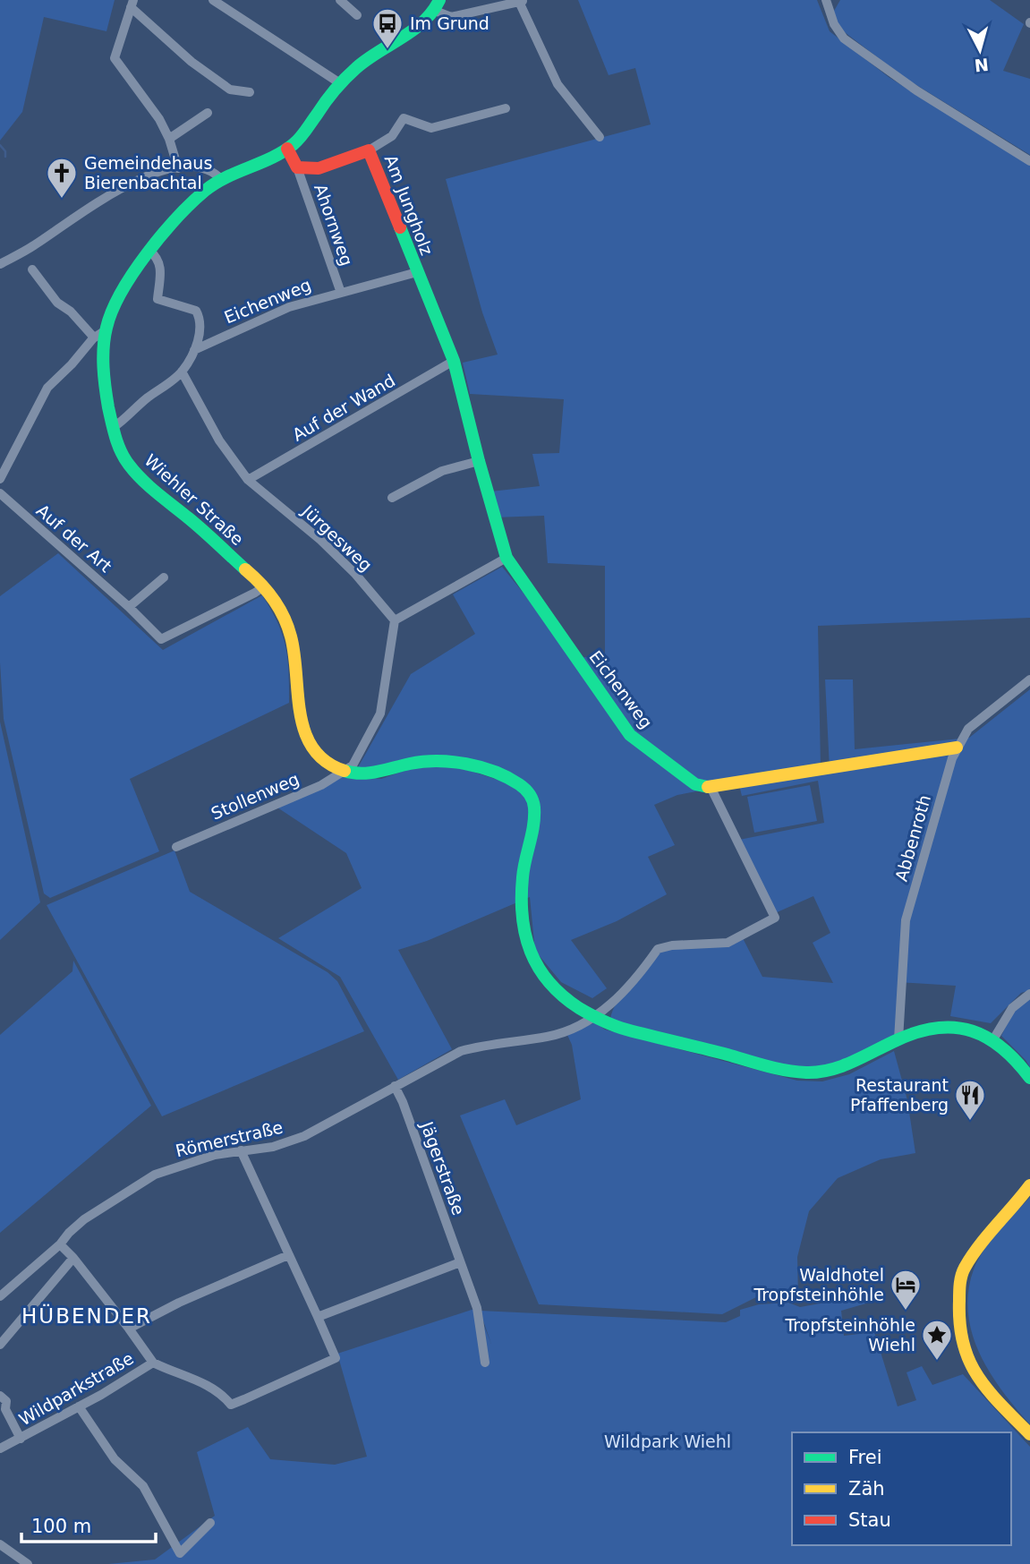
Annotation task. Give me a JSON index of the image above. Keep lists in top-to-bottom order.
{
  "streets": {
    "main road": ["Am Jungholz", "Eichenweg", "Wiehler Straße"],
    "street": [
      "Ahornweg",
      "Auf der Wand",
      "Auf der Art",
      "Jürgesweg",
      "Stollenweg",
      "Abbenroth",
      "Römerstraße",
      "Jägerstraße",
      "Wildparkstraße"
    ]
  },
  "crossings": [
    ["Am Jungholz", "Ahornweg"],
    ["Am Jungholz", "Eichenweg"],
    ["Ahornweg", "Eichenweg"],
    ["Eichenweg", "Auf der Wand"],
    ["Eichenweg", "Römerstraße"],
    ["Auf der Wand", "Jürgesweg"],
    ["Wiehler Straße", "Auf der Art"],
    ["Wiehler Straße", "Stollenweg"],
    ["Römerstraße", "Jägerstraße"]
  ],
  "districts": ["HÜBENDER"],
  "parks": ["Wildpark Wiehl"],
  "places": {
    "bus stop": ["Im Grund"],
    "church": ["Gemeindehaus Bierenbachtal"],
    "restaurant": ["Restaurant Pfaffenberg"],
    "hotel": ["Waldhotel Tropfsteinhöhle"],
    "place": ["Tropfsteinhöhle Wiehl"]
  },
  "legend": ["Frei", "Zäh", "Stau"],
  "scale_bar": "100 m",
  "north": "bottom"
}
